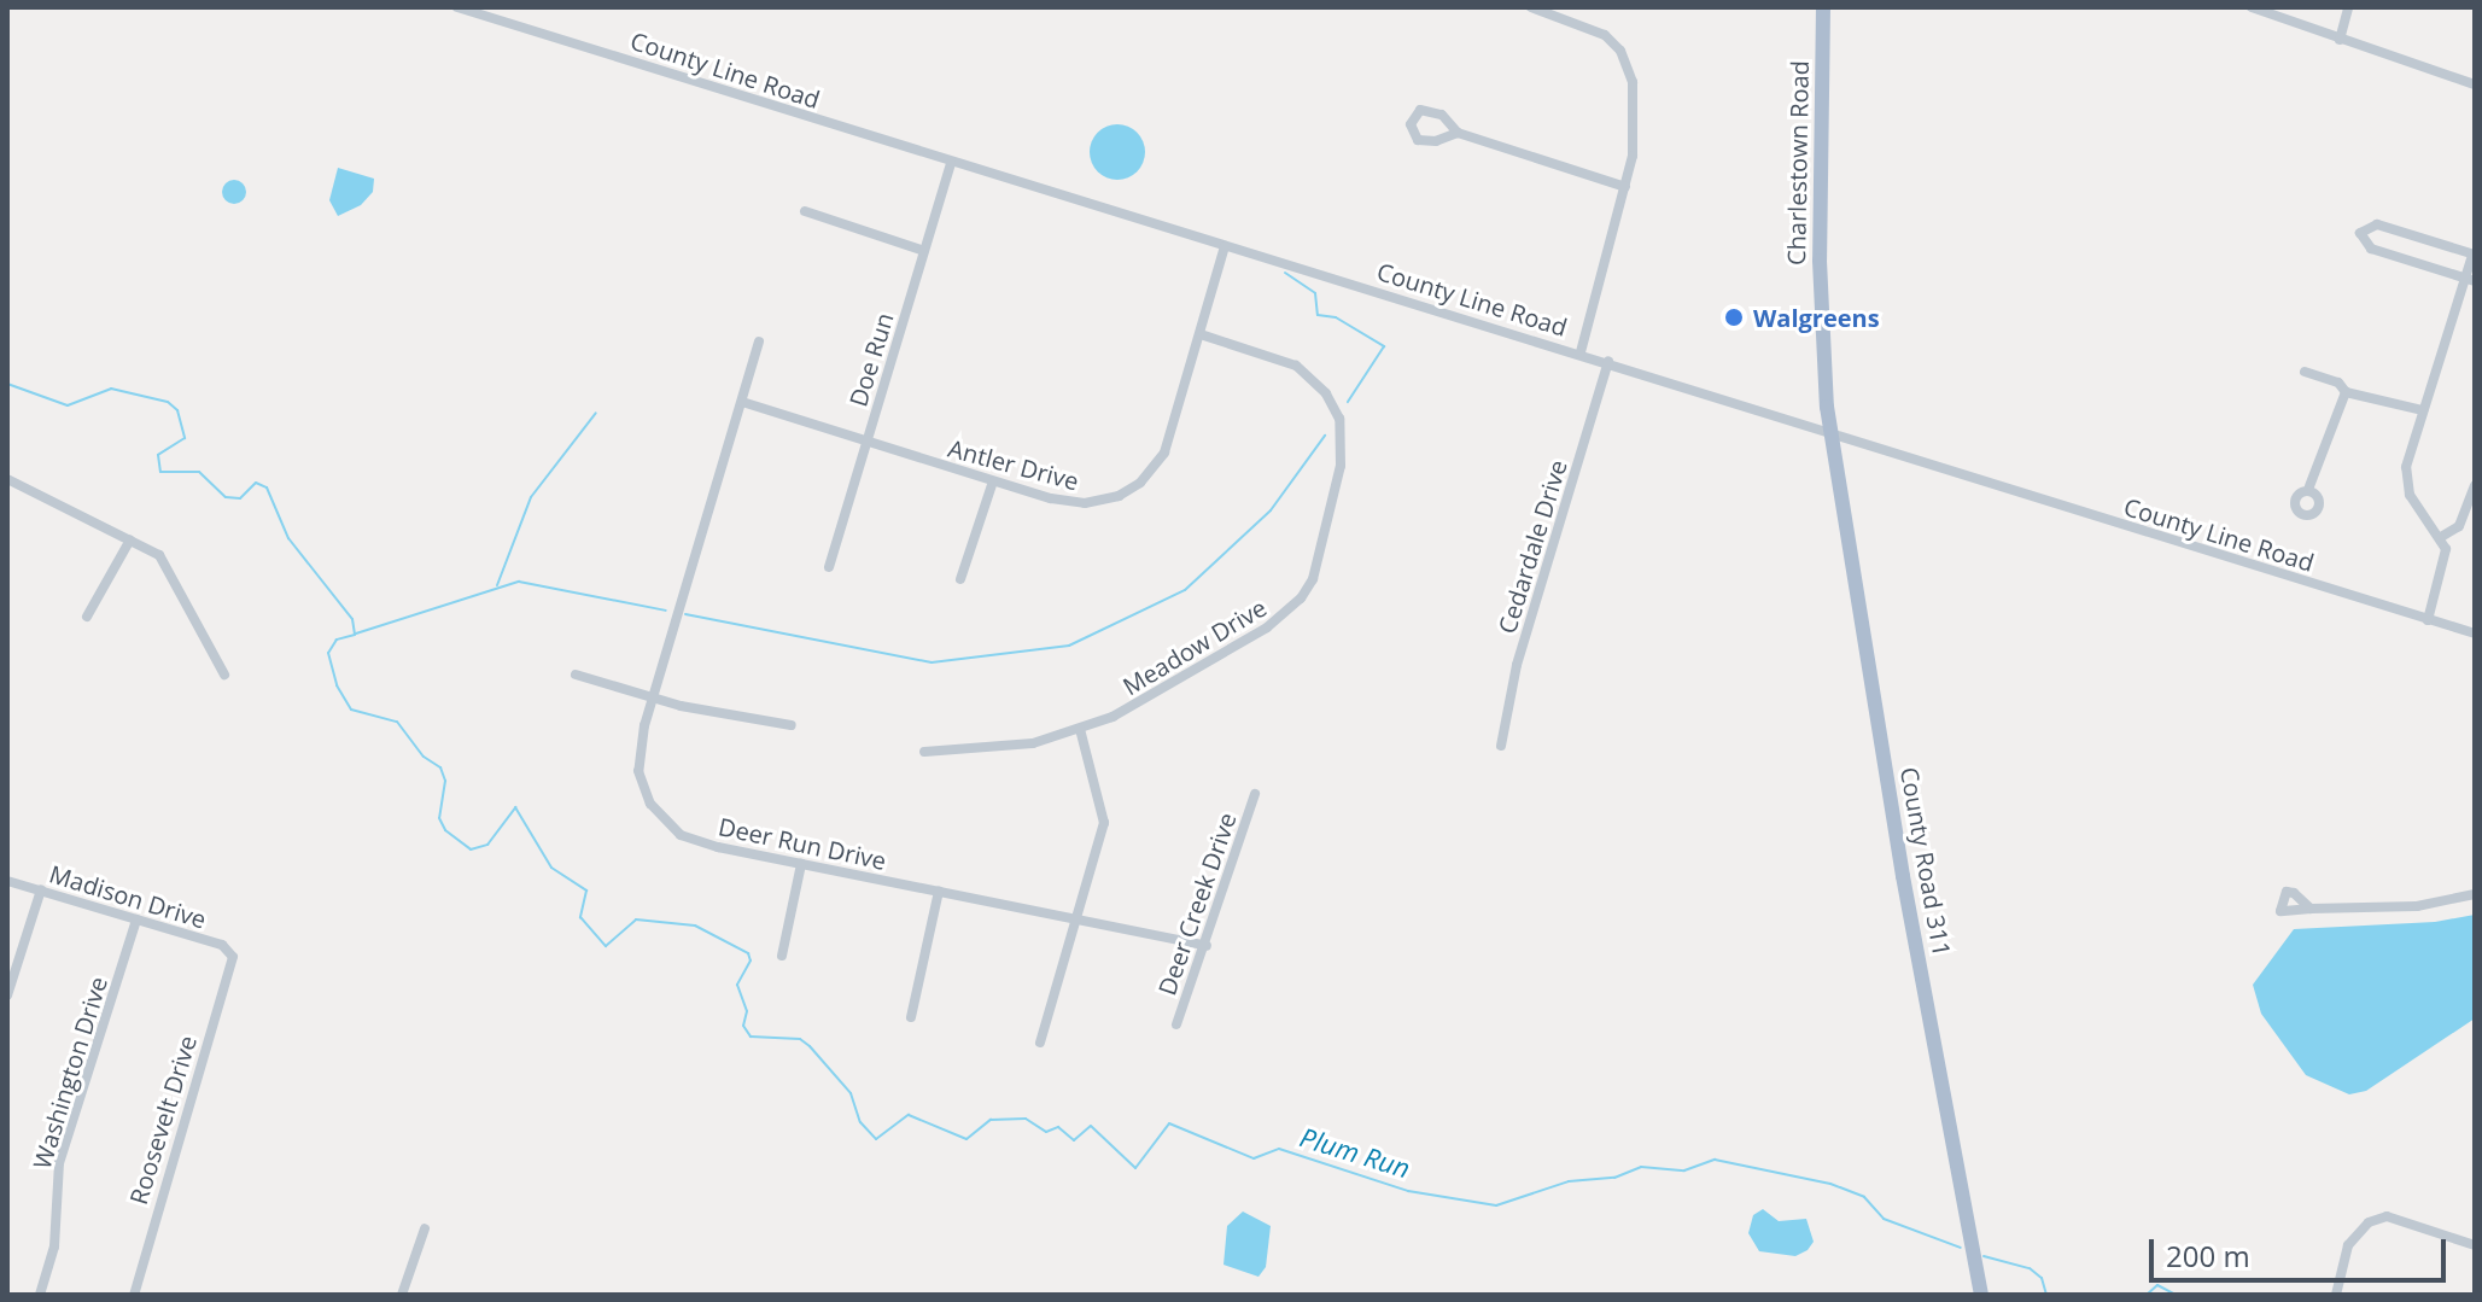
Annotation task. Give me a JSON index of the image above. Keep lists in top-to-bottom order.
{
  "streets": {
    "main road": ["Charlestown Road", "County Road 311"],
    "street": [
      "County Line Road",
      "Doe Run",
      "Antler Drive",
      "Cedardale Drive",
      "Meadow Drive",
      "Deer Run Drive",
      "Madison Drive",
      "Deer Creek Drive",
      "Washington Drive",
      "Roosevelt Drive"
    ]
  },
  "crossings": [
    ["County Line Road", "Charlestown Road"],
    ["County Line Road", "Doe Run"],
    ["County Line Road", "Antler Drive"],
    ["County Line Road", "Cedardale Drive"],
    ["County Line Road", "County Road 311"],
    ["Charlestown Road", "County Road 311"],
    ["Doe Run", "Antler Drive"],
    ["Antler Drive", "Meadow Drive"],
    ["Antler Drive", "Deer Run Drive"],
    ["Deer Run Drive", "Deer Creek Drive"],
    ["Madison Drive", "Washington Drive"],
    ["Madison Drive", "Roosevelt Drive"]
  ],
  "water": ["Plum Run"],
  "places": ["Walgreens"],
  "scale_bar": "200 m"
}
